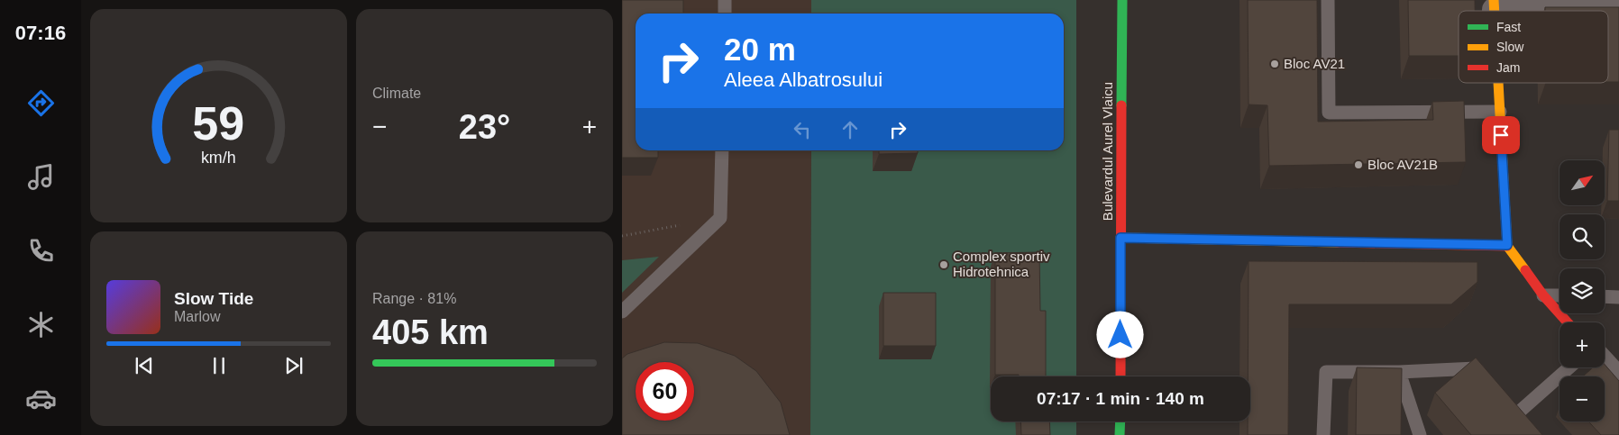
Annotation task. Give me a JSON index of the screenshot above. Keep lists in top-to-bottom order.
{
  "streets": {
    "street": ["Bulevardul Aurel Vlaicu"]
  },
  "places": ["Bloc AV21", "Bloc AV21B", "Complex sportiv Hidrotehnica"],
  "legend": ["Fast", "Slow", "Jam"],
  "north": "top right",
  "page": {
    "tabs": "07:16",
    "tile": [
      "Climate",
      ["Range · 81%", "405 km"]
    ],
    "turn": ["20 m", "Aleea Albatrosului"],
    "heat": ["−", "23°", "+"],
    "map_buttons": ["+", "−"],
    "song": ["Slow Tide", "Marlow"],
    "limit": "60",
    "trip": "07:17 · 1 min · 140 m",
    "gauge": ["59", "km/h"]
  }
}
